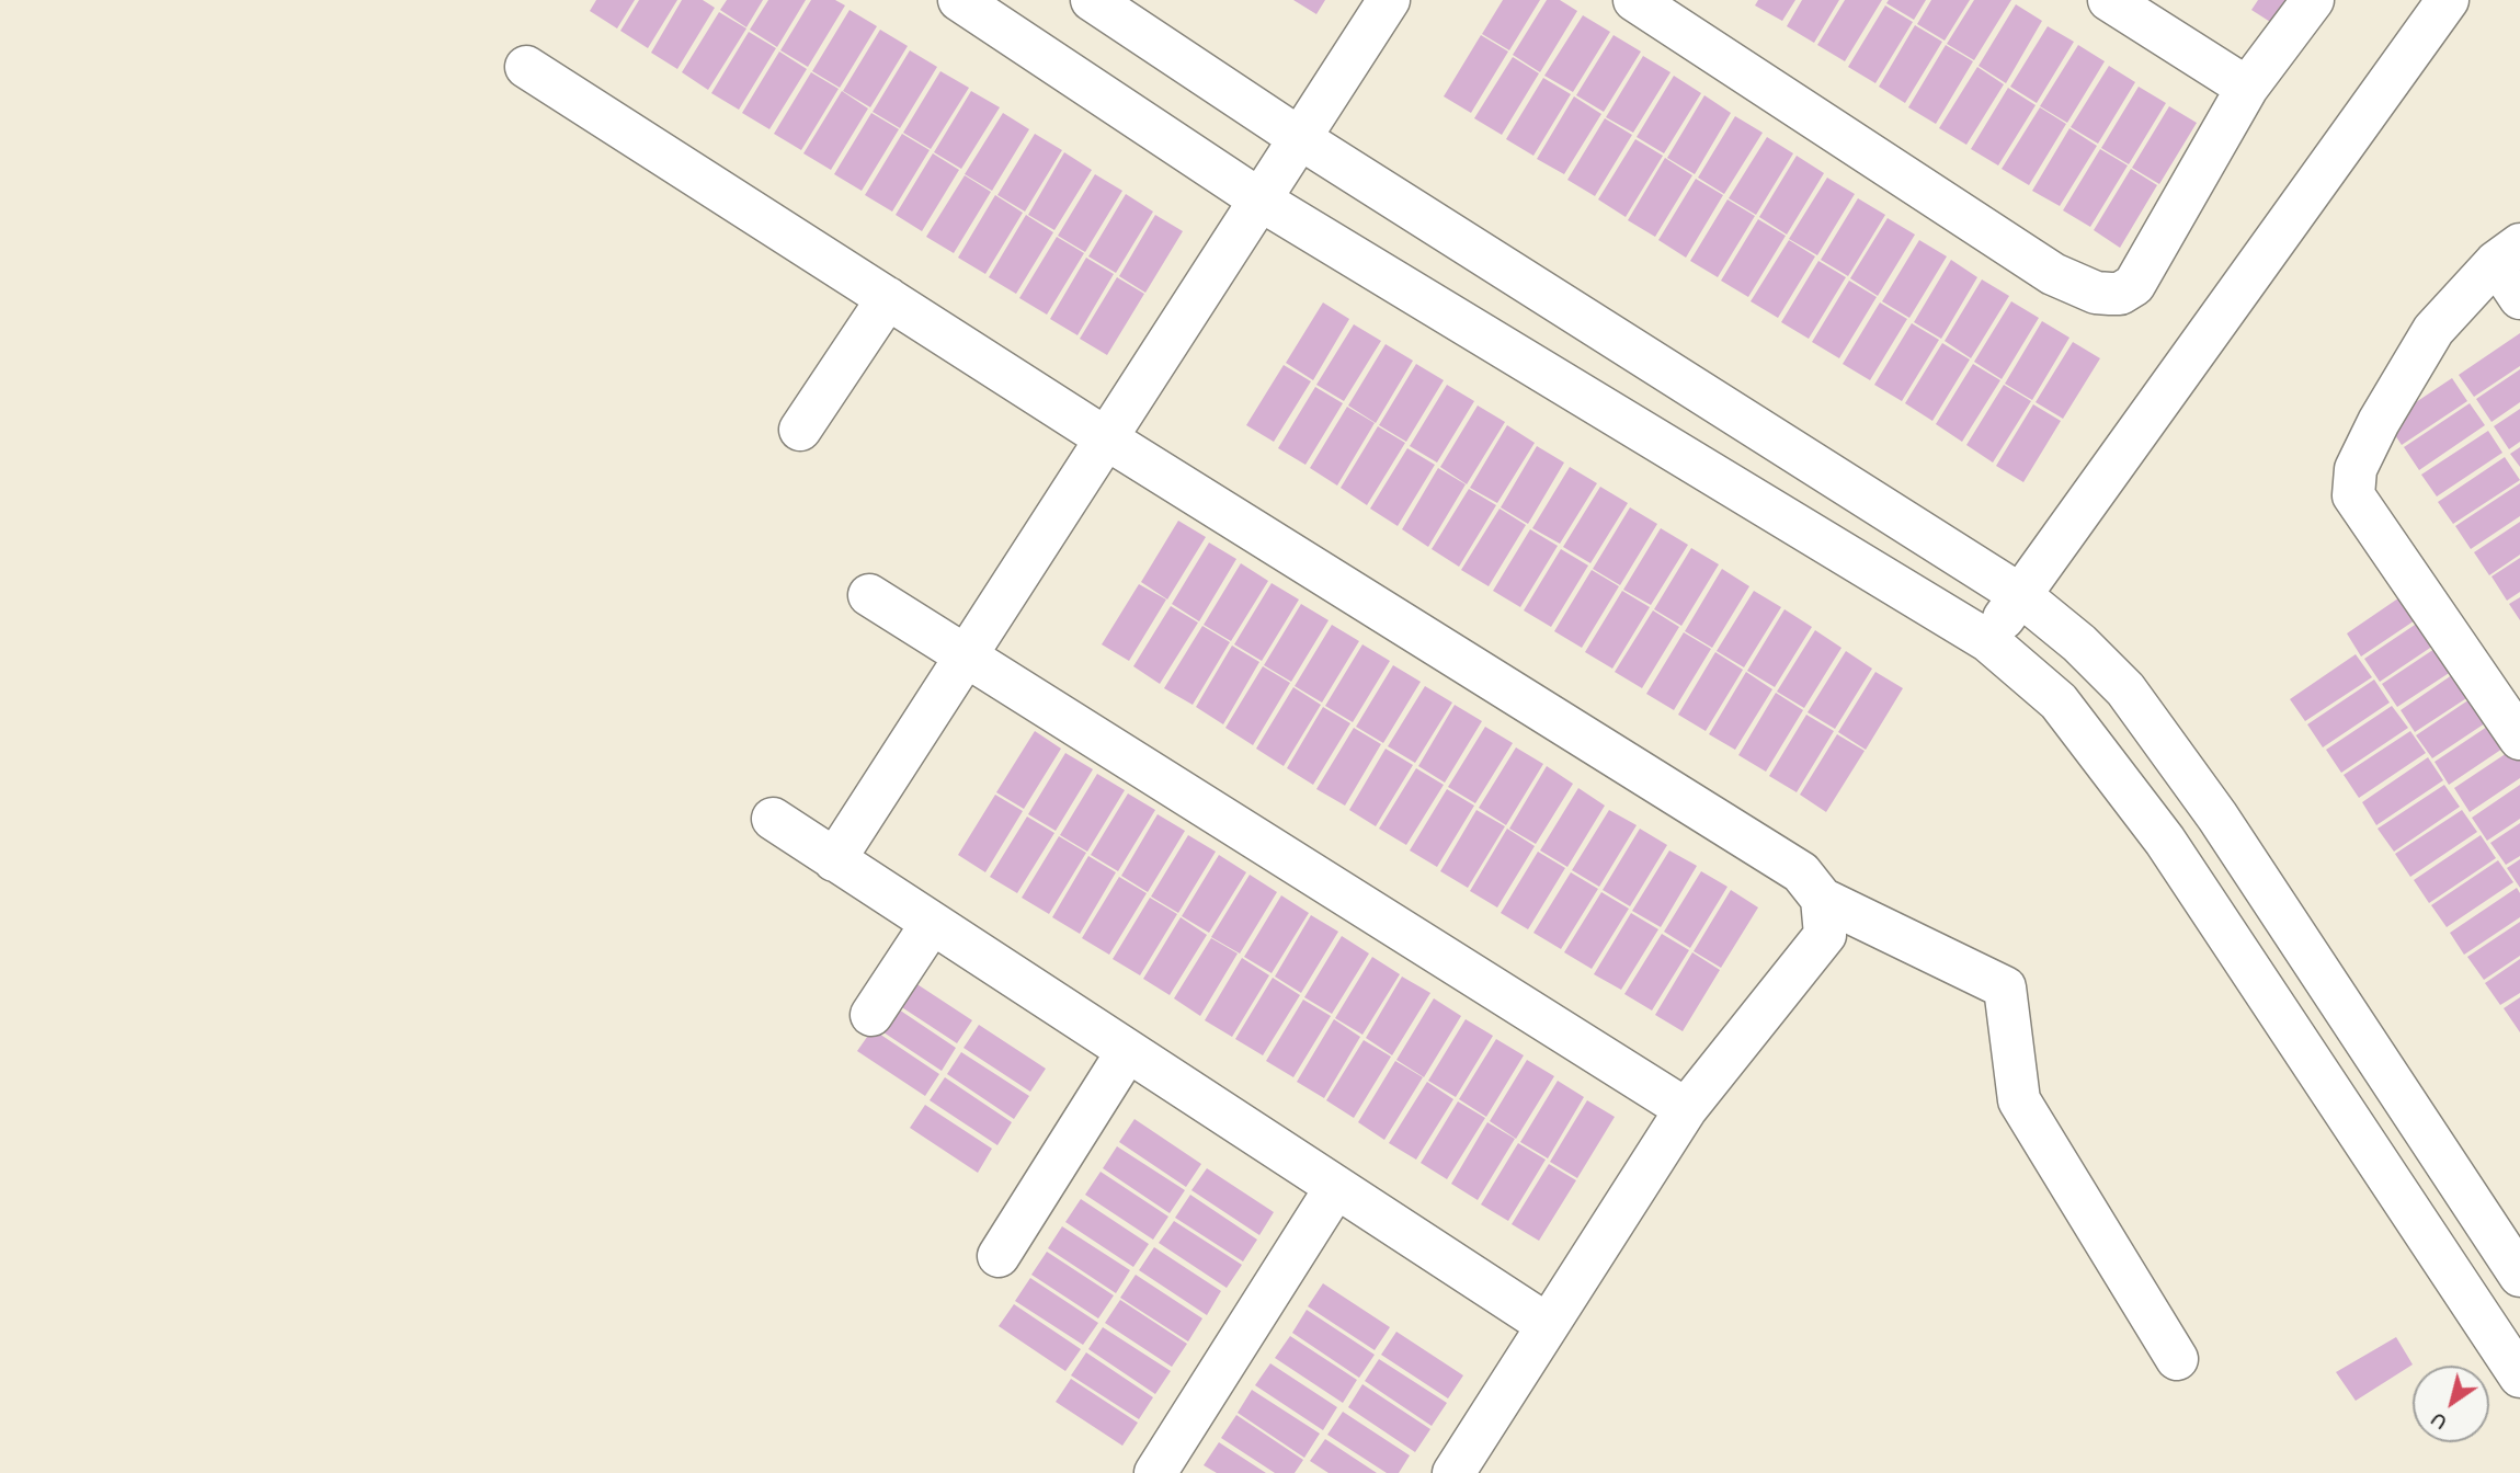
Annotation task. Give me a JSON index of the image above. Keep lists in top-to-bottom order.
{
  "north": "bottom left"
}
